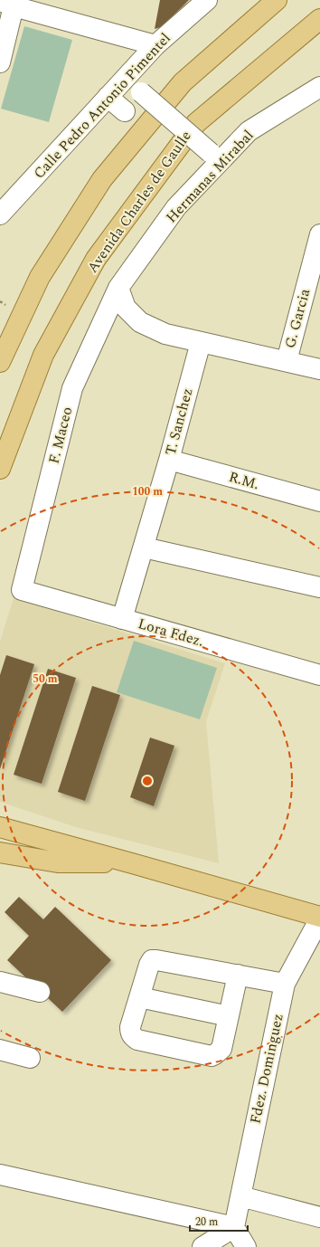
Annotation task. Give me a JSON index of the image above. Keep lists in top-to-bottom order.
{
  "streets": {
    "main road": ["Avenida Charles de Gaulle"],
    "street": [
      "Calle Pedro Antonio Pimentel",
      "Hermanas Mirabal",
      "G. Garcia",
      "T. Sanchez",
      "F. Maceo",
      "R.M.",
      "Lora Fdez.",
      "Fdez. Dominguez"
    ]
  },
  "crossings": [
    ["Hermanas Mirabal", "F. Maceo"],
    ["T. Sanchez", "R.M."],
    ["T. Sanchez", "Lora Fdez."],
    ["F. Maceo", "Lora Fdez."]
  ],
  "scale_bar": "20 m",
  "rings": ["100 m", "50 m"]
}
